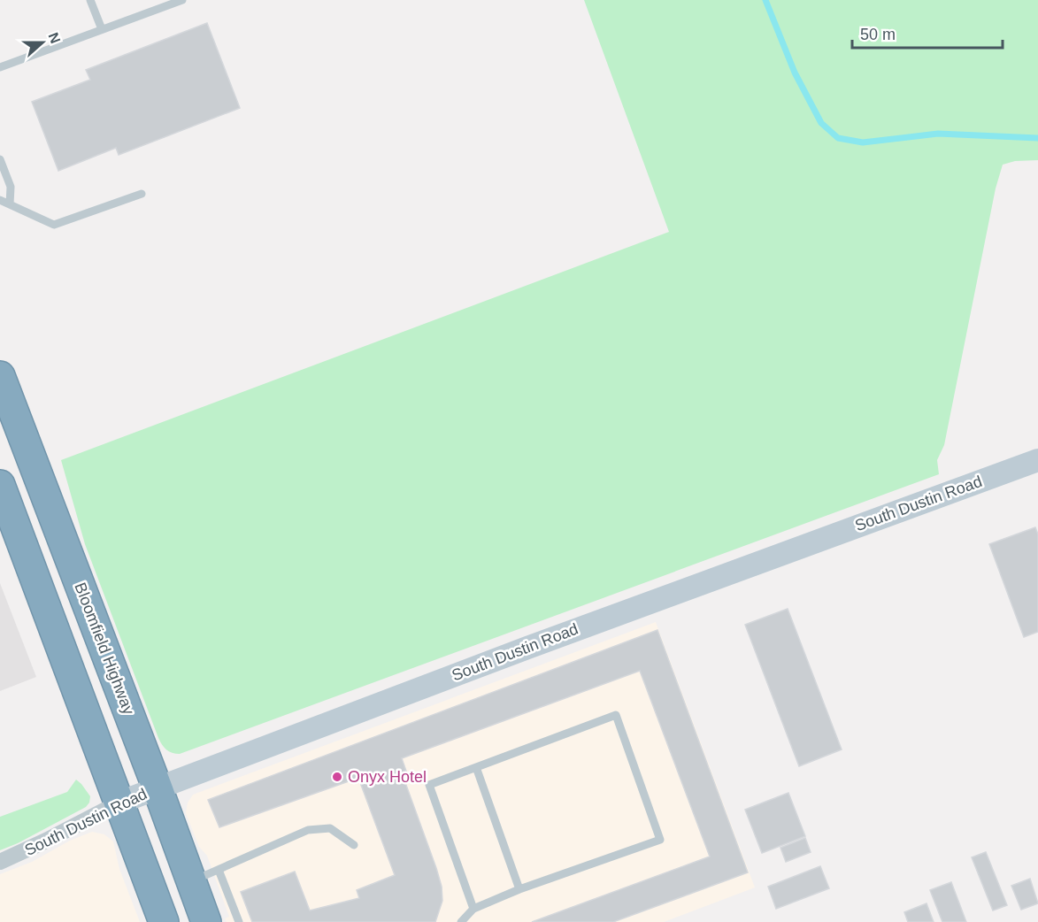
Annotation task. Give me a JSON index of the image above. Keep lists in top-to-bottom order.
{
  "streets": {
    "highway": ["Bloomfield Highway"],
    "street": ["South Dustin Road"]
  },
  "crossings": [
    ["South Dustin Road", "Bloomfield Highway"]
  ],
  "places": ["Onyx Hotel"],
  "scale_bar": "50 m",
  "north": "right"
}
